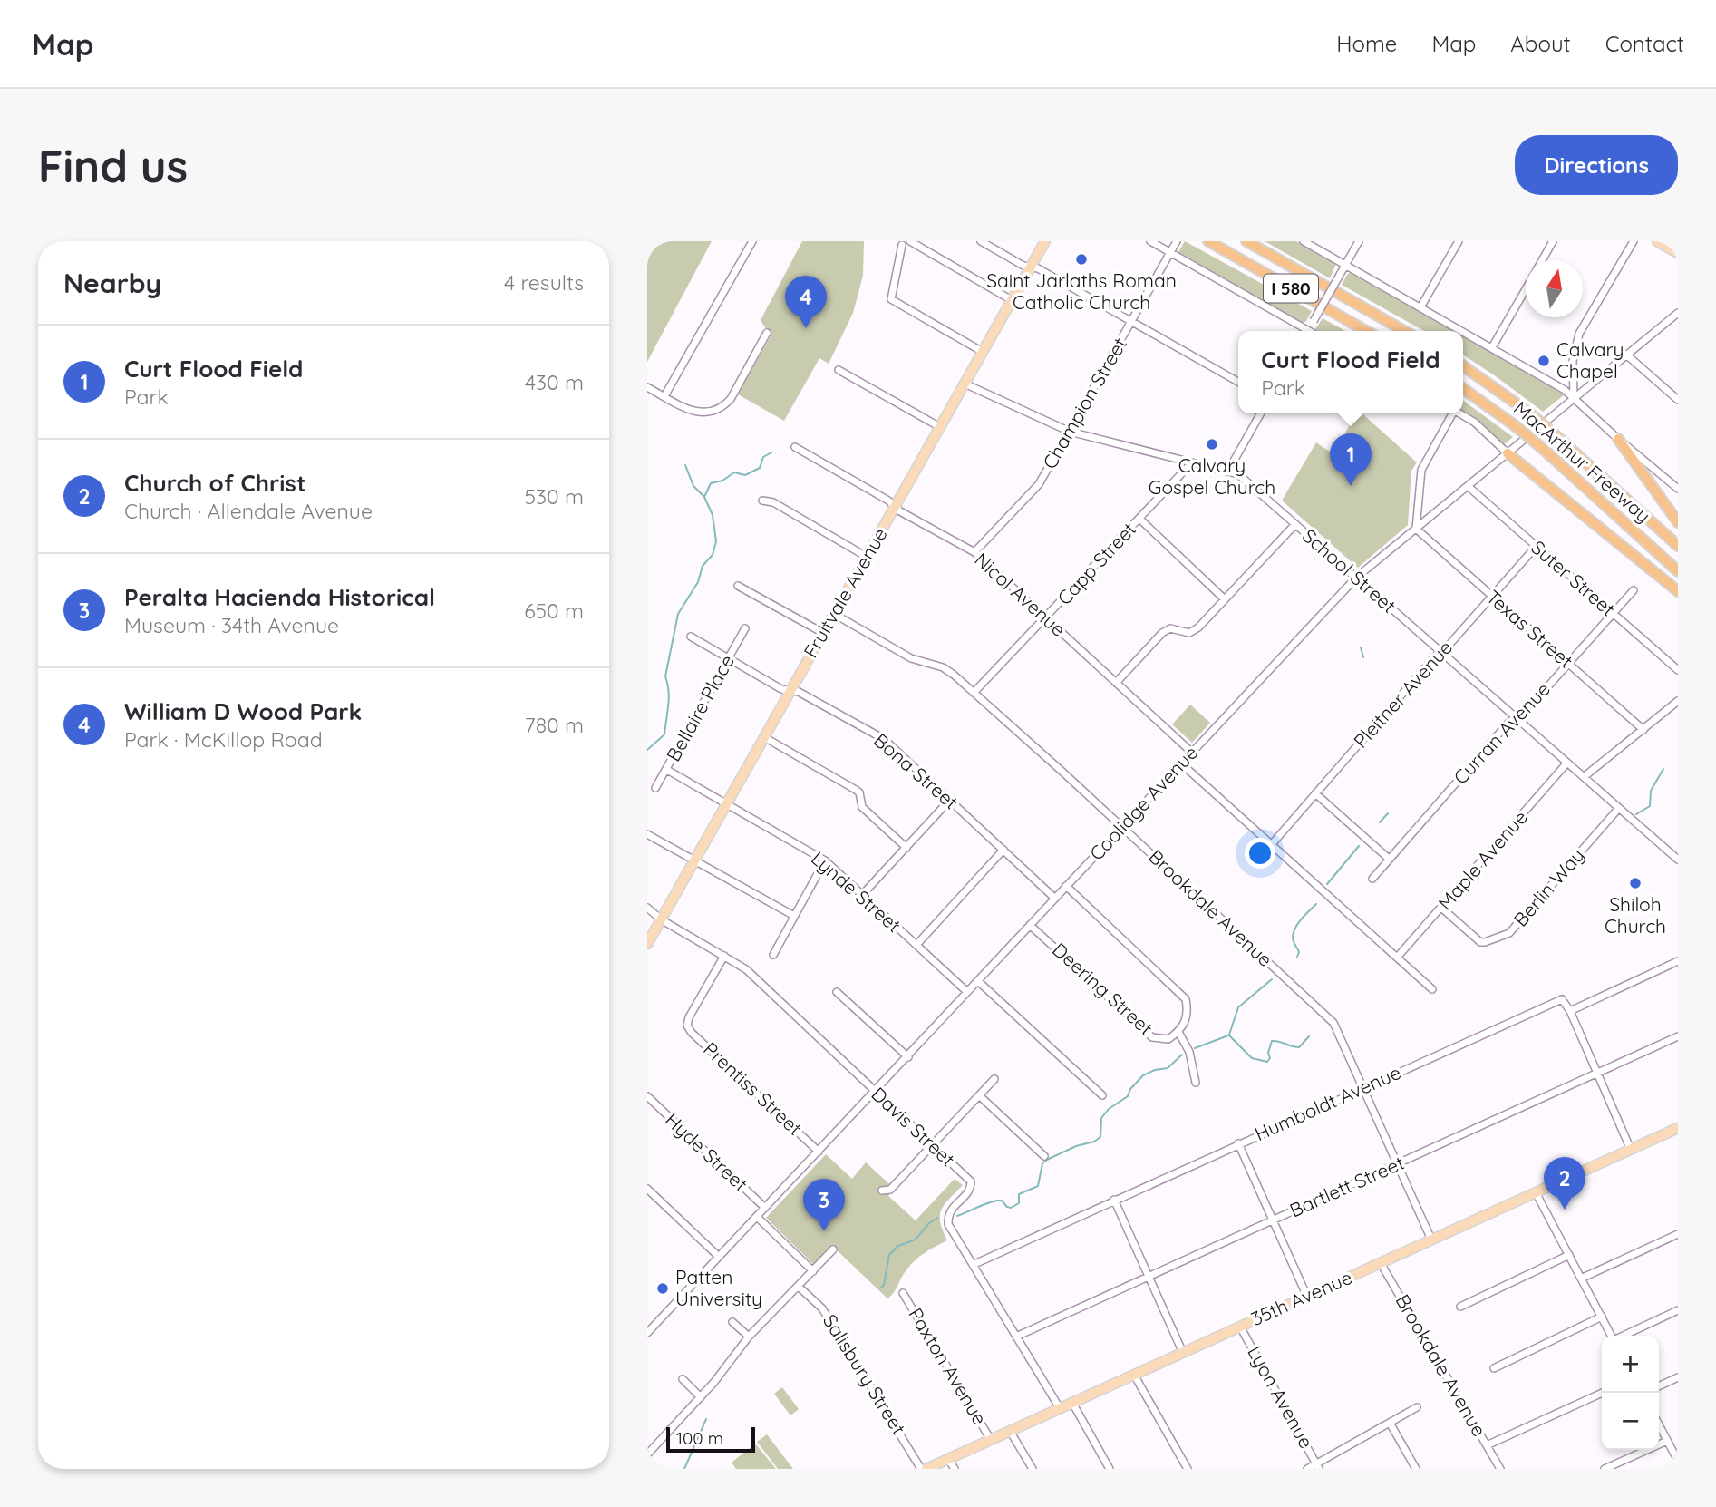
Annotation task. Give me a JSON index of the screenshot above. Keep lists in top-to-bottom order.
{
  "streets": {
    "highway": ["I 580", "MacArthur Freeway"],
    "main road": ["Fruitvale Avenue", "35th Avenue"],
    "street": [
      "Champion Street",
      "Capp Street",
      "School Street",
      "Suter Street",
      "Nicol Avenue",
      "Texas Street",
      "Pleitner Avenue",
      "Bellaire Place",
      "Curran Avenue",
      "Bona Street",
      "Coolidge Avenue",
      "Maple Avenue",
      "Berlin Way",
      "Lynde Street",
      "Brookdale Avenue",
      "Deering Street",
      "Prentiss Street",
      "Humboldt Avenue",
      "Davis Street",
      "Hyde Street",
      "Bartlett Street",
      "Paxton Avenue",
      "Salisbury Street",
      "Lyon Avenue"
    ]
  },
  "crossings": [
    ["Champion Street", "School Street"],
    ["Champion Street", "Nicol Avenue"],
    ["Capp Street", "School Street"],
    ["Capp Street", "Nicol Avenue"],
    ["Capp Street", "Brookdale Avenue"],
    ["School Street", "Fruitvale Avenue"],
    ["School Street", "Pleitner Avenue"],
    ["School Street", "Curran Avenue"],
    ["School Street", "Coolidge Avenue"],
    ["School Street", "Maple Avenue"],
    ["School Street", "Berlin Way"],
    ["Suter Street", "Pleitner Avenue"],
    ["Suter Street", "Curran Avenue"],
    ["Suter Street", "Coolidge Avenue"],
    ["Fruitvale Avenue", "Nicol Avenue"],
    ["Fruitvale Avenue", "Bona Street"],
    ["Fruitvale Avenue", "Lynde Street"],
    ["Fruitvale Avenue", "Brookdale Avenue"],
    ["Fruitvale Avenue", "Davis Street"],
    ["Nicol Avenue", "Coolidge Avenue"],
    ["Texas Street", "Pleitner Avenue"],
    ["Texas Street", "Curran Avenue"],
    ["Texas Street", "Coolidge Avenue"],
    ["Bellaire Place", "Bona Street"],
    ["Bellaire Place", "Lynde Street"],
    ["Bona Street", "Coolidge Avenue"],
    ["Coolidge Avenue", "Lynde Street"],
    ["Coolidge Avenue", "Brookdale Avenue"],
    ["Coolidge Avenue", "Deering Street"],
    ["Coolidge Avenue", "Prentiss Street"],
    ["Coolidge Avenue", "Davis Street"],
    ["Coolidge Avenue", "Hyde Street"],
    ["Maple Avenue", "Berlin Way"],
    ["Brookdale Avenue", "Humboldt Avenue"],
    ["Brookdale Avenue", "Bartlett Street"],
    ["Brookdale Avenue", "35th Avenue"],
    ["Prentiss Street", "Davis Street"],
    ["Humboldt Avenue", "Davis Street"],
    ["Davis Street", "Bartlett Street"],
    ["Davis Street", "35th Avenue"],
    ["35th Avenue", "Paxton Avenue"],
    ["35th Avenue", "Lyon Avenue"]
  ],
  "places": [
    "Saint Jarlaths Roman Catholic Church",
    "Calvary Chapel",
    "Calvary Gospel Church",
    "Shiloh Church",
    "Patten University"
  ],
  "scale_bar": "100 m",
  "north": "top",
  "page": {
    "header": "Map",
    "nav": [
      "Home",
      "Map",
      "About",
      "Contact"
    ],
    "buttons": "Directions",
    "title": "Find us",
    "heading": ["Nearby", "4 results"],
    "pins": [
      "4",
      "1",
      "2",
      "3"
    ],
    "list": [
      {
        "mark": "1",
        "name": "Curt Flood Field",
        "note": "Park",
        "value": "430 m"
      },
      {
        "mark": "2",
        "name": "Church of Christ",
        "note": "Church · Allendale Avenue",
        "value": "530 m"
      },
      {
        "mark": "3",
        "name": "Peralta Hacienda Historical",
        "note": "Museum · 34th Avenue",
        "value": "650 m"
      },
      {
        "mark": "4",
        "name": "William D Wood Park",
        "note": "Park · McKillop Road",
        "value": "780 m"
      }
    ],
    "popup": ["Curt Flood Field", "Park"],
    "map_buttons": ["+", "−"],
    "scale": "100 m"
  }
}
